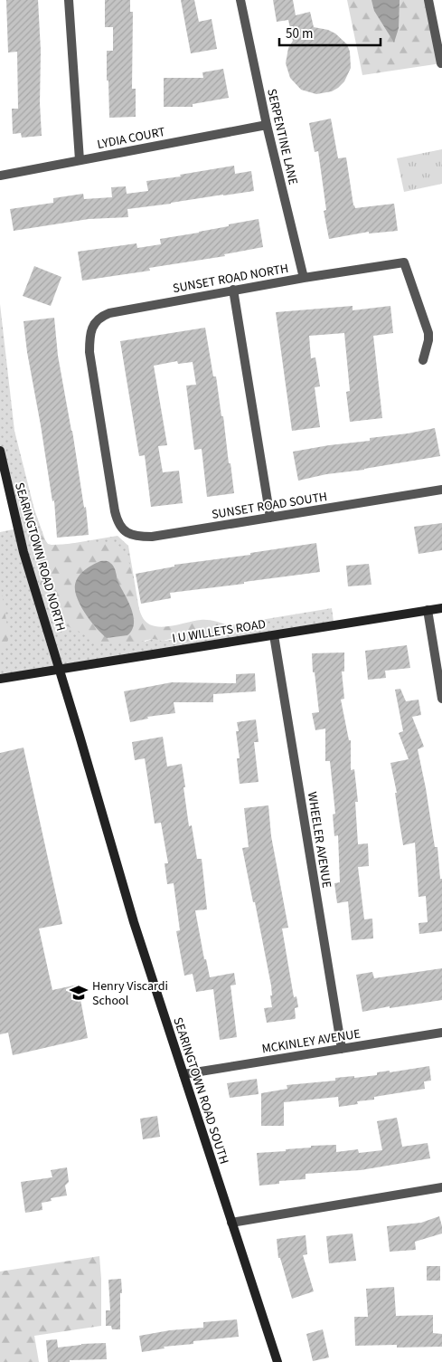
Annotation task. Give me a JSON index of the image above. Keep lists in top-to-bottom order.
{
  "streets": {
    "main road": ["SEARINGTOWN ROAD NORTH", "I U WILLETS ROAD", "SEARINGTOWN ROAD SOUTH"],
    "street": [
      "SERPENTINE LANE",
      "LYDIA COURT",
      "SUNSET ROAD NORTH",
      "SUNSET ROAD SOUTH",
      "WHEELER AVENUE",
      "MCKINLEY AVENUE"
    ]
  },
  "crossings": [
    ["SERPENTINE LANE", "LYDIA COURT"],
    ["SERPENTINE LANE", "SUNSET ROAD NORTH"],
    ["SUNSET ROAD NORTH", "SUNSET ROAD SOUTH"],
    ["SEARINGTOWN ROAD NORTH", "I U WILLETS ROAD"],
    ["SEARINGTOWN ROAD NORTH", "SEARINGTOWN ROAD SOUTH"],
    ["I U WILLETS ROAD", "WHEELER AVENUE"],
    ["I U WILLETS ROAD", "SEARINGTOWN ROAD SOUTH"],
    ["WHEELER AVENUE", "MCKINLEY AVENUE"],
    ["MCKINLEY AVENUE", "SEARINGTOWN ROAD SOUTH"]
  ],
  "places": {
    "school or university": ["Henry Viscardi School"]
  },
  "scale_bar": "50 m"
}
